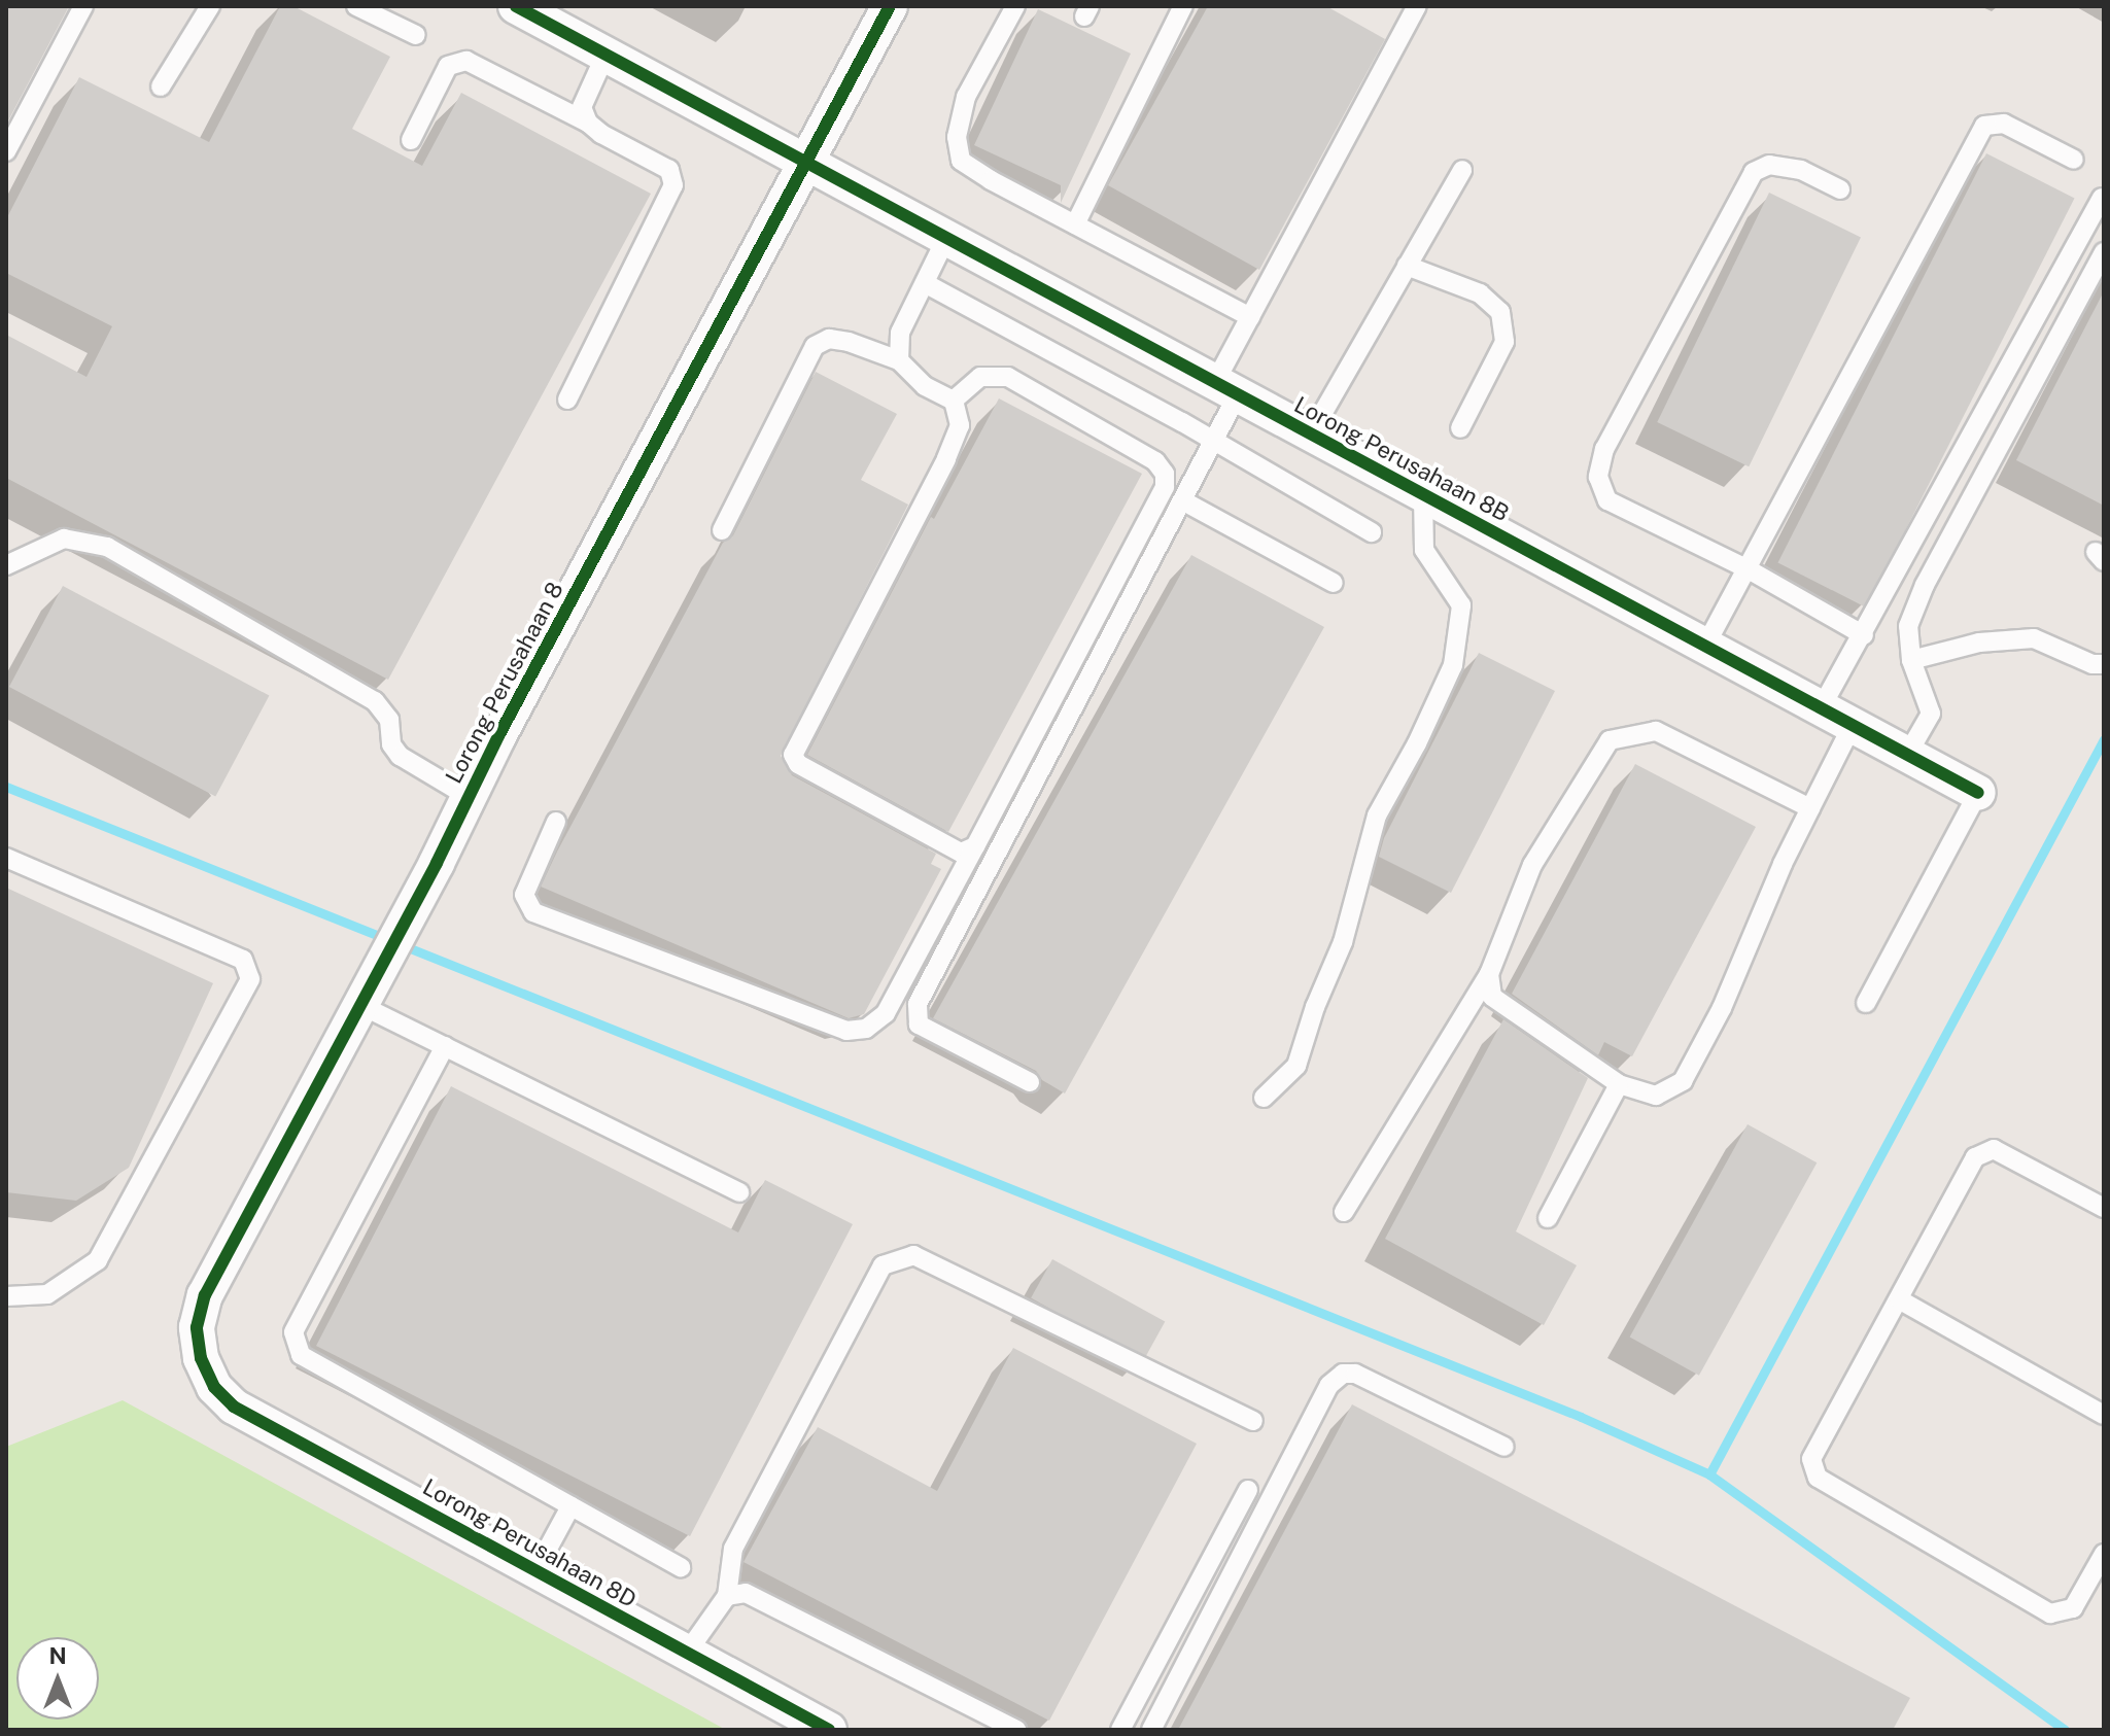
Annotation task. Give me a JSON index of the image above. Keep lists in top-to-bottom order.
{
  "streets": {
    "street": ["Lorong Perusahaan 8B", "Lorong Perusahaan 8", "Lorong Perusahaan 8D"]
  },
  "crossings": [
    ["Lorong Perusahaan 8B", "Lorong Perusahaan 8"],
    ["Lorong Perusahaan 8", "Lorong Perusahaan 8D"]
  ],
  "north": "top"
}
